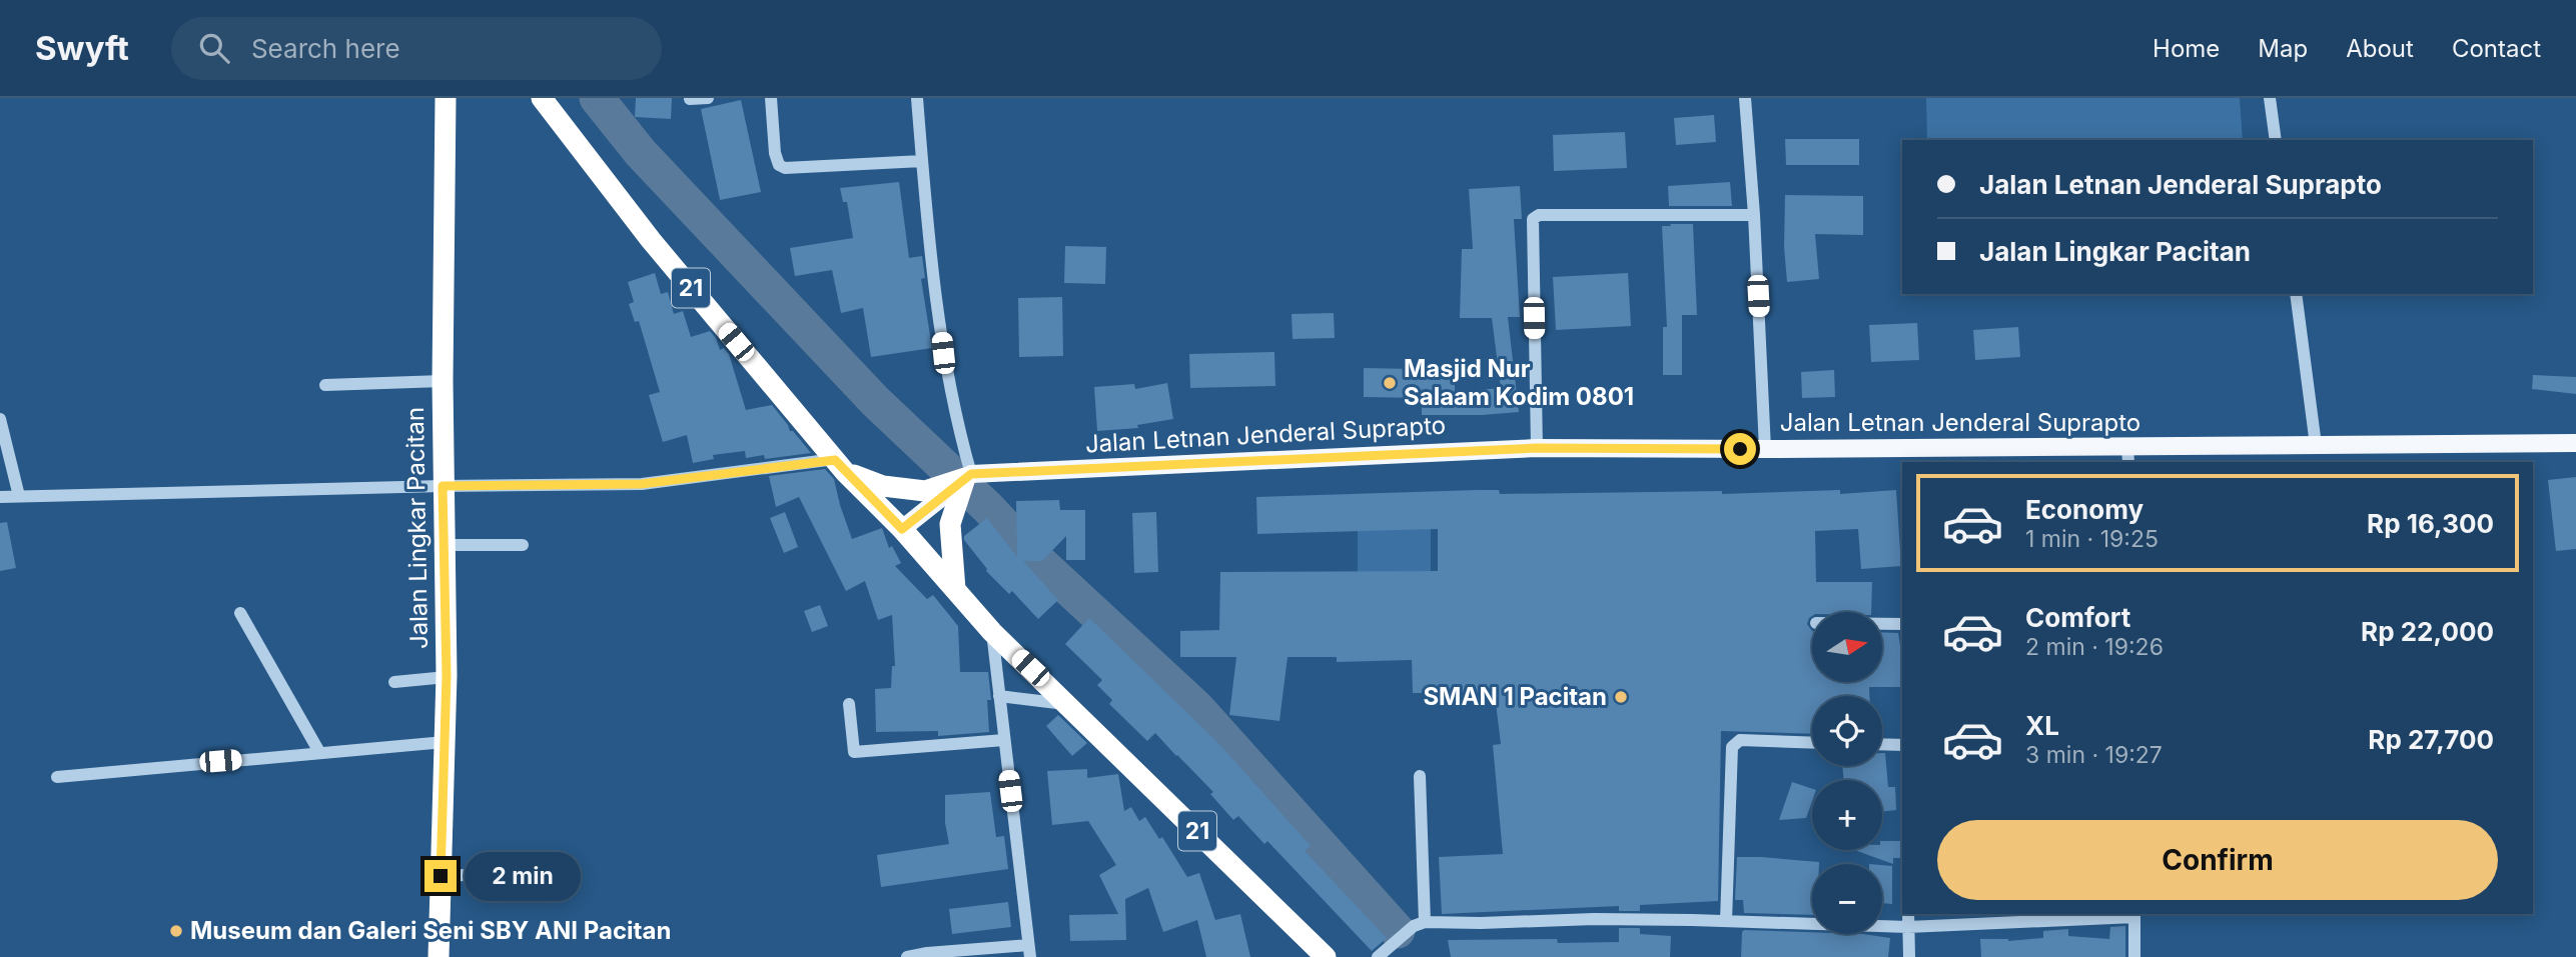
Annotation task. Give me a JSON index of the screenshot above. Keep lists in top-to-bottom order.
{
  "streets": {
    "highway": ["21", "Jalan Lingkar Pacitan"],
    "main road": ["Jalan Letnan Jenderal Suprapto"]
  },
  "places": ["Masjid Nur Salaam Kodim 0801", "SMAN 1 Pacitan", "Museum dan Galeri Seni SBY ANI Pacitan"],
  "north": "right",
  "page": {
    "header": "Swyft",
    "search": "Search here",
    "nav": [
      "Home",
      "Map",
      "About",
      "Contact"
    ],
    "banner": ["Jalan Letnan Jenderal Suprapto", "Jalan Lingkar Pacitan"],
    "list": [
      {
        "name": "Economy",
        "note": "1 min · 19:25",
        "value": "Rp 16,300"
      },
      {
        "name": "Comfort",
        "note": "2 min · 19:26",
        "value": "Rp 22,000"
      },
      {
        "name": "XL",
        "note": "3 min · 19:27",
        "value": "Rp 27,700"
      }
    ],
    "map_buttons": ["+", "−"],
    "buttons": "Confirm",
    "bubble": "2 min"
  }
}
